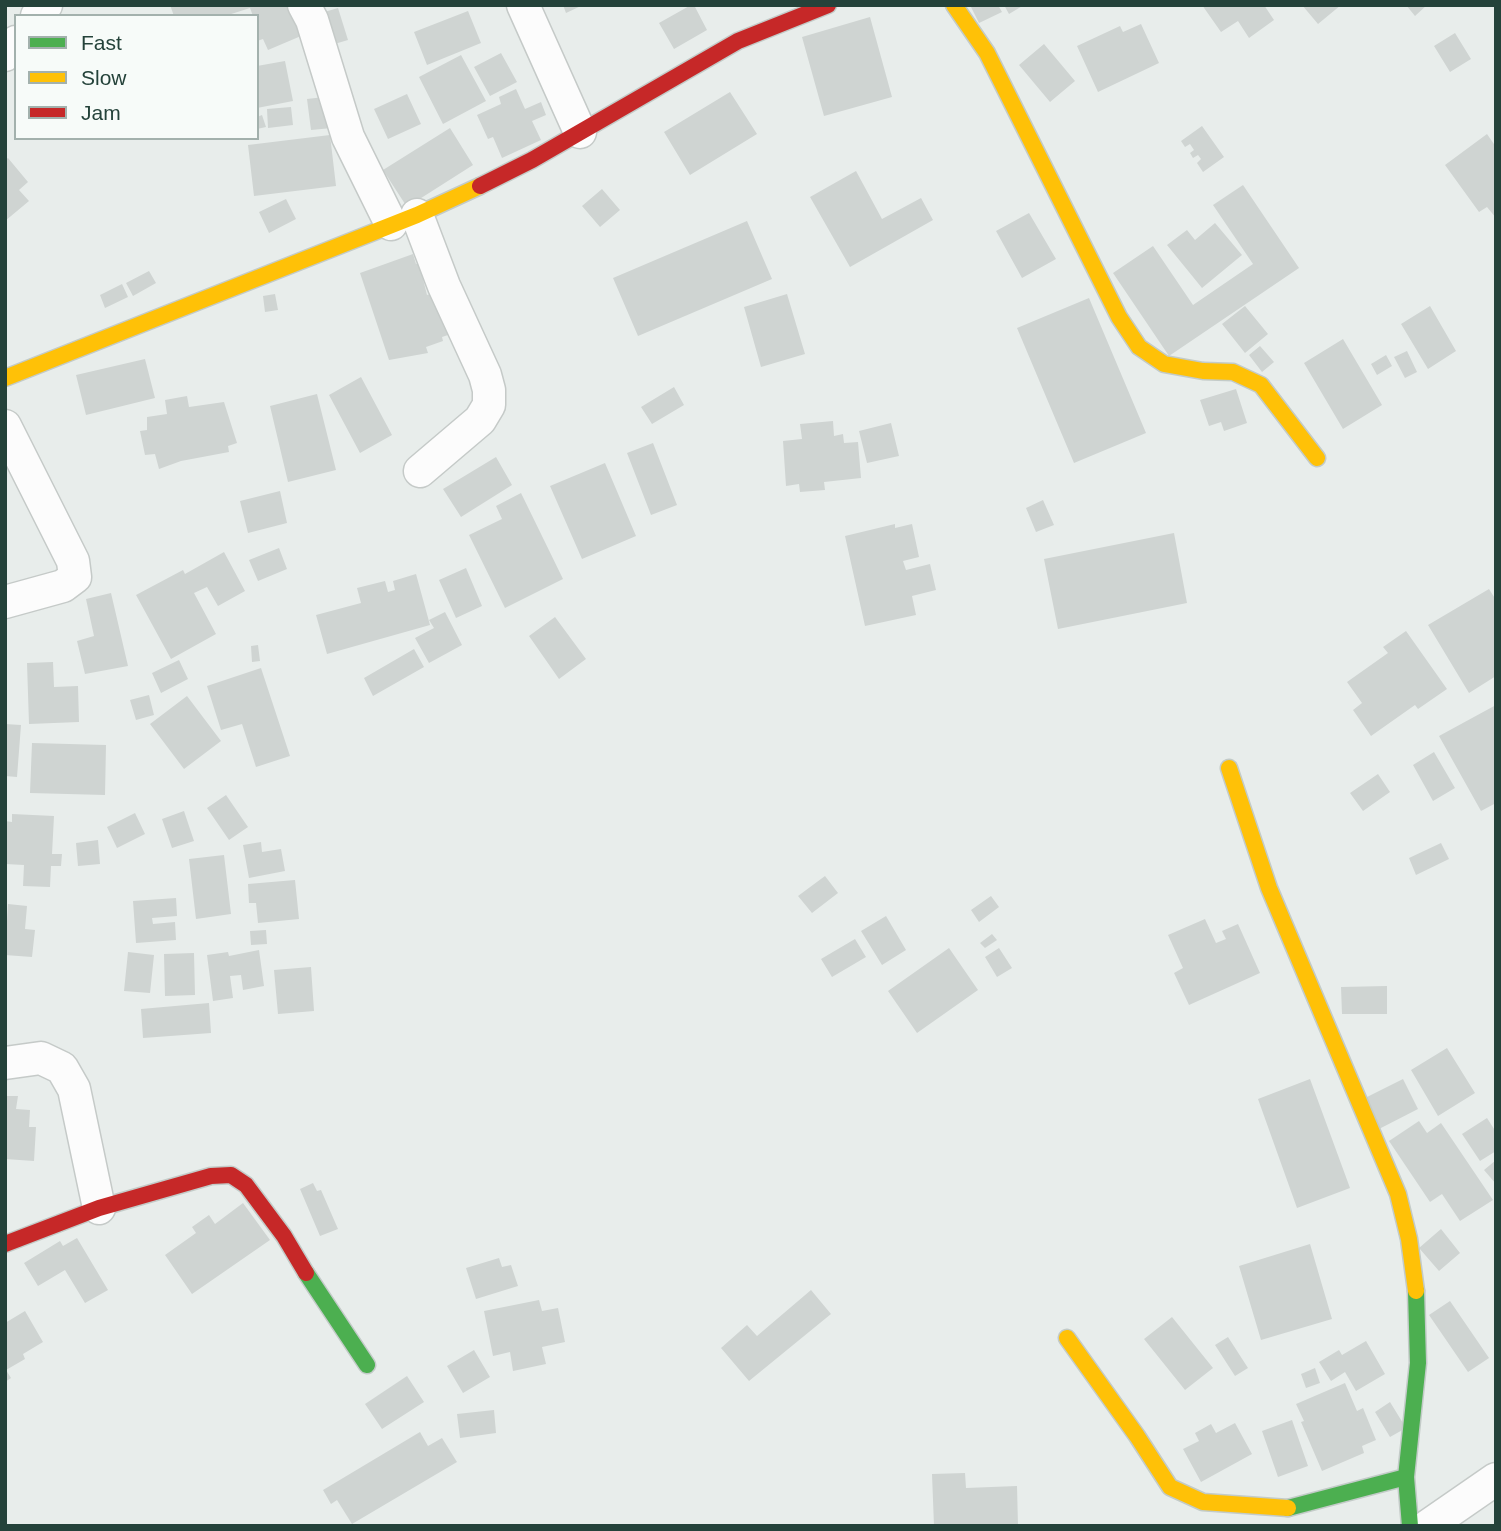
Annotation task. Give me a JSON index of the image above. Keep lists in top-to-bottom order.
{
  "legend": ["Fast", "Slow", "Jam"]
}
